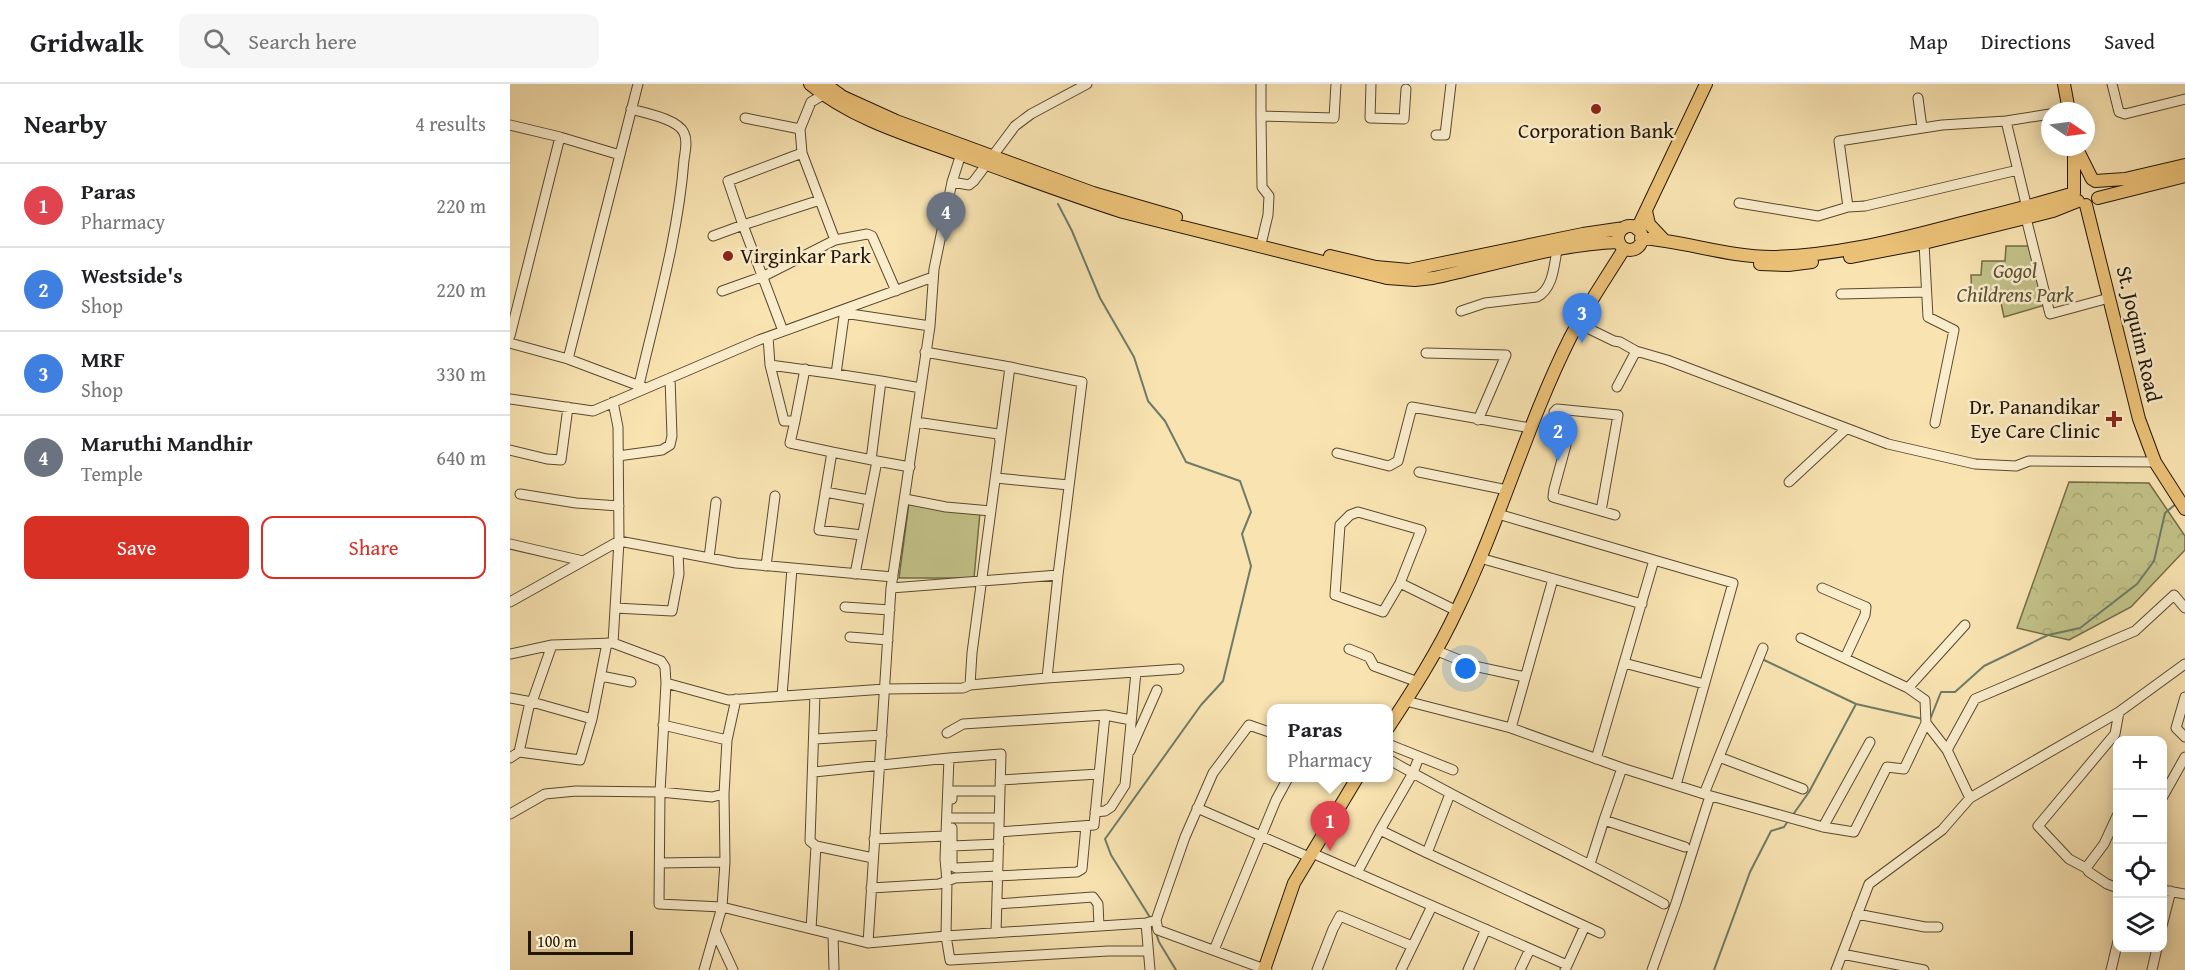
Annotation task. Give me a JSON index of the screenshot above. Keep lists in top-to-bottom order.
{
  "streets": {
    "main road": ["St. Joquim Road"]
  },
  "parks": ["Gogol Childrens Park"],
  "places": {
    "other": ["Corporation Bank", "Virginkar Park"],
    "health": ["Dr. Panandikar Eye Care Clinic"]
  },
  "scale_bar": "100 m",
  "north": "right",
  "page": {
    "header": "Gridwalk",
    "search": "Search here",
    "nav": ["Map", "Directions", "Saved"],
    "heading": ["Nearby", "4 results"],
    "list": [
      {
        "mark": "1",
        "name": "Paras",
        "note": "Pharmacy",
        "value": "220 m"
      },
      {
        "mark": "2",
        "name": "Westside's",
        "note": "Shop",
        "value": "220 m"
      },
      {
        "mark": "3",
        "name": "MRF",
        "note": "Shop",
        "value": "330 m"
      },
      {
        "mark": "4",
        "name": "Maruthi Mandhir",
        "note": "Temple",
        "value": "640 m"
      }
    ],
    "pins": [
      "4",
      "3",
      "2",
      "1"
    ],
    "buttons": ["Save", "Share"],
    "popup": ["Paras", "Pharmacy"],
    "map_buttons": ["+", "−"],
    "scale": "100 m"
  }
}
